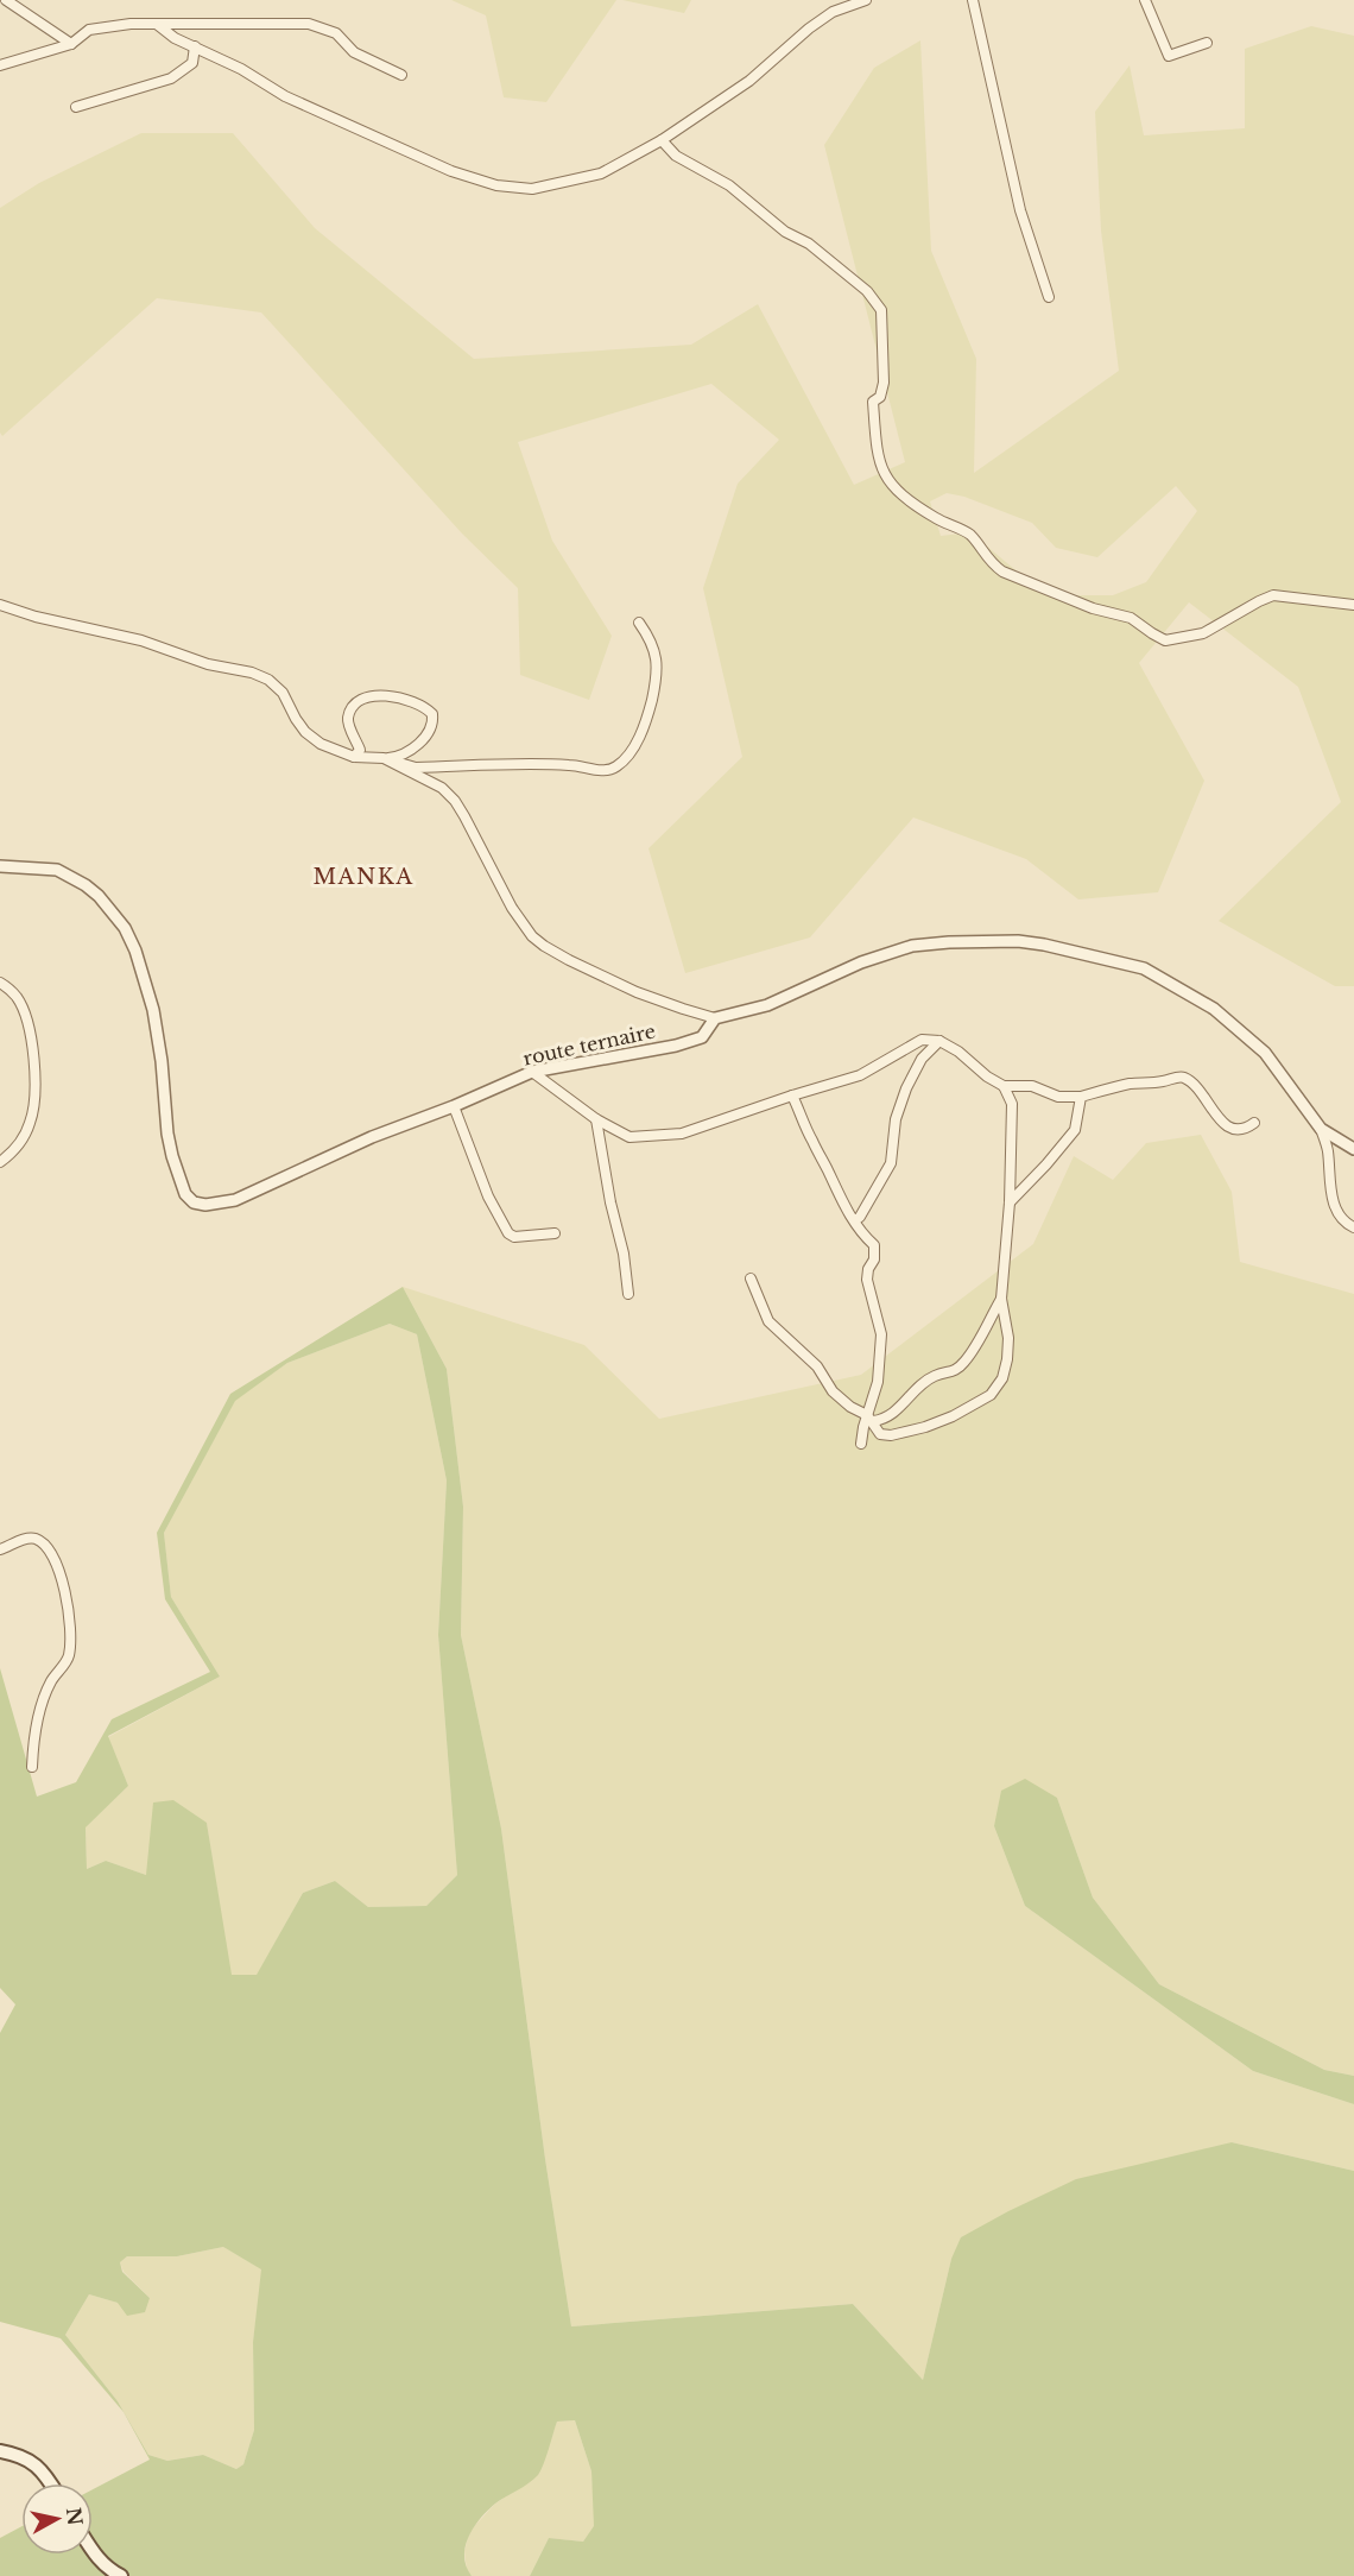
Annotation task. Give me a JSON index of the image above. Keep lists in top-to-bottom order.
{
  "streets": {
    "street": ["route ternaire"]
  },
  "districts": ["MANKA"],
  "north": "right"
}
